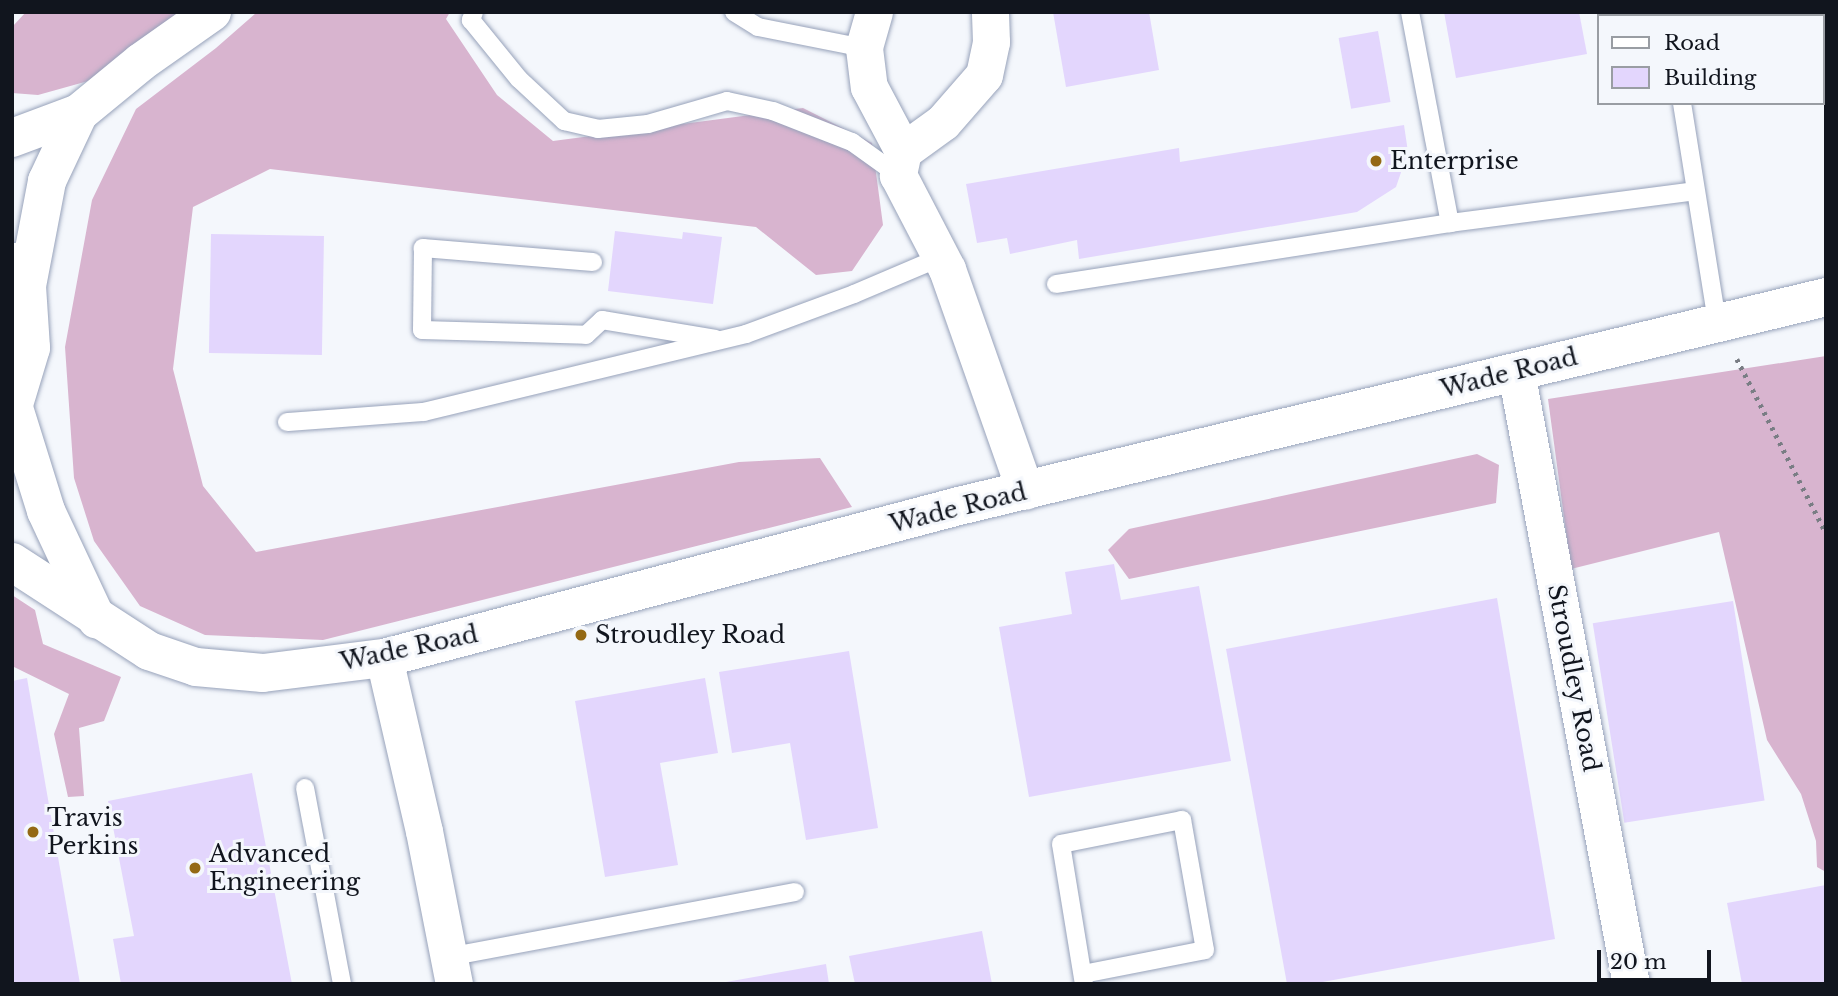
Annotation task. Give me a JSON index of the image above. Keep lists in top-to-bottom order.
{
  "streets": {
    "street": ["Wade Road", "Stroudley Road"]
  },
  "crossings": [
    ["Wade Road", "Stroudley Road"]
  ],
  "places": [
    "Enterprise",
    "Stroudley Road",
    "Travis Perkins",
    "Advanced Engineering"
  ],
  "legend": ["Road", "Building"],
  "scale_bar": "20 m"
}
